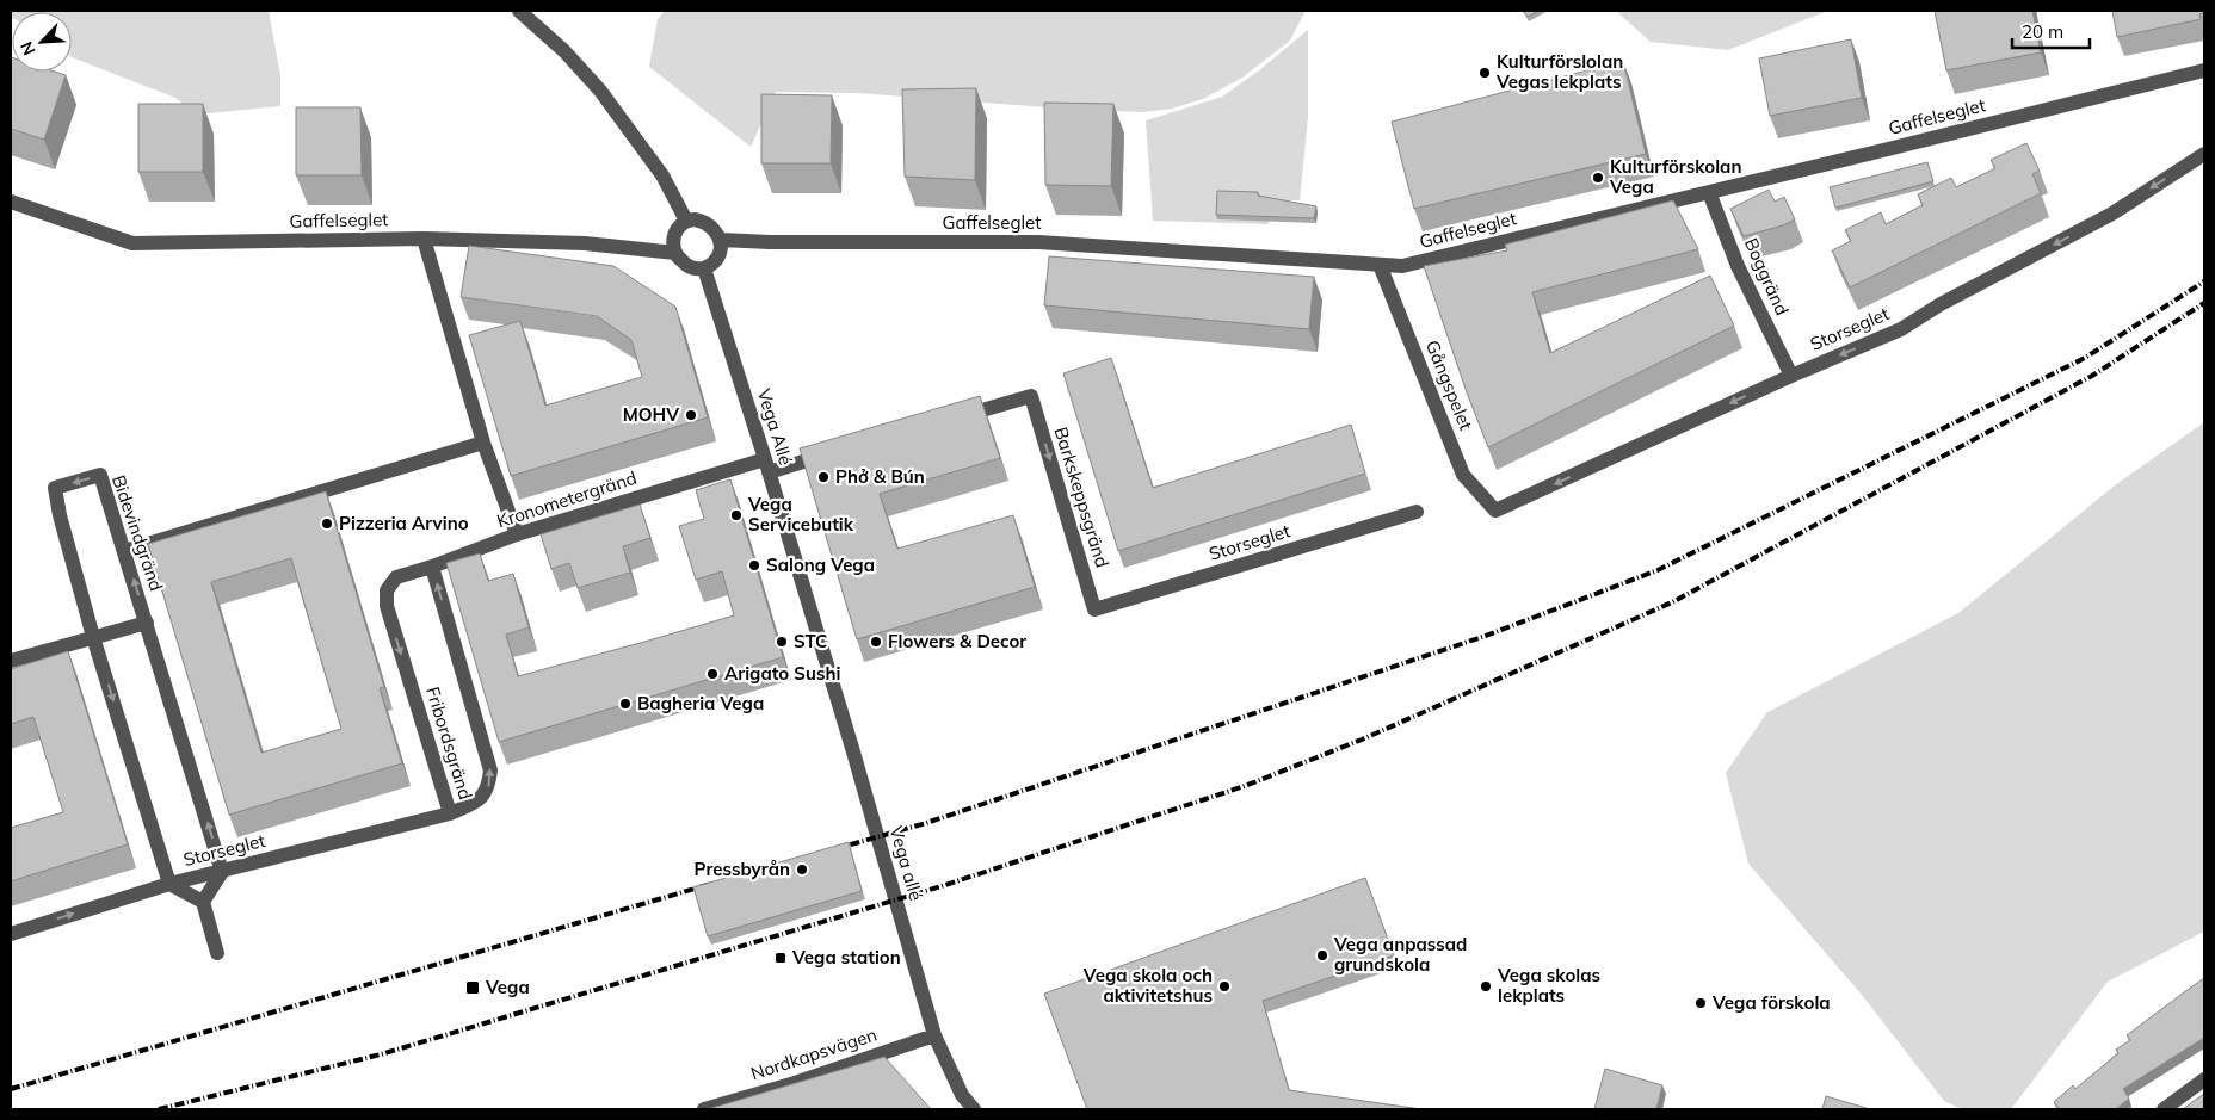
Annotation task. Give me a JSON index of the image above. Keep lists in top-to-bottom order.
{
  "streets": {
    "street": [
      "Gaffelseglet",
      "Boggränd",
      "Storseglet",
      "Gångspelet",
      "Vega Allé",
      "Barkskeppsgränd",
      "Kronometergränd",
      "Bidevindgränd",
      "Fribordsgränd",
      "Vega allé",
      "Nordkapsvägen"
    ]
  },
  "crossings": [
    ["Gaffelseglet", "Boggränd"],
    ["Gaffelseglet", "Gångspelet"],
    ["Gaffelseglet", "Vega Allé"],
    ["Boggränd", "Storseglet"],
    ["Storseglet", "Gångspelet"],
    ["Storseglet", "Barkskeppsgränd"],
    ["Storseglet", "Bidevindgränd"],
    ["Storseglet", "Fribordsgränd"],
    ["Vega Allé", "Kronometergränd"],
    ["Vega Allé", "Vega allé"],
    ["Kronometergränd", "Fribordsgränd"],
    ["Vega allé", "Nordkapsvägen"]
  ],
  "places": {
    "other": [
      "Kulturförslolan Vegas lekplats",
      "Kulturförskolan Vega",
      "MOHV",
      "Phở & Bún",
      "Vega Servicebutik",
      "Pizzeria Arvino",
      "Salong Vega",
      "STC",
      "Flowers & Decor",
      "Arigato Sushi",
      "Bagheria Vega",
      "Pressbyrån",
      "Vega anpassad grundskola",
      "Vega skola och aktivitetshus",
      "Vega skolas lekplats",
      "Vega förskola"
    ],
    "transit": ["Vega station", "Vega"]
  },
  "scale_bar": "20 m",
  "north": "bottom left"
}
